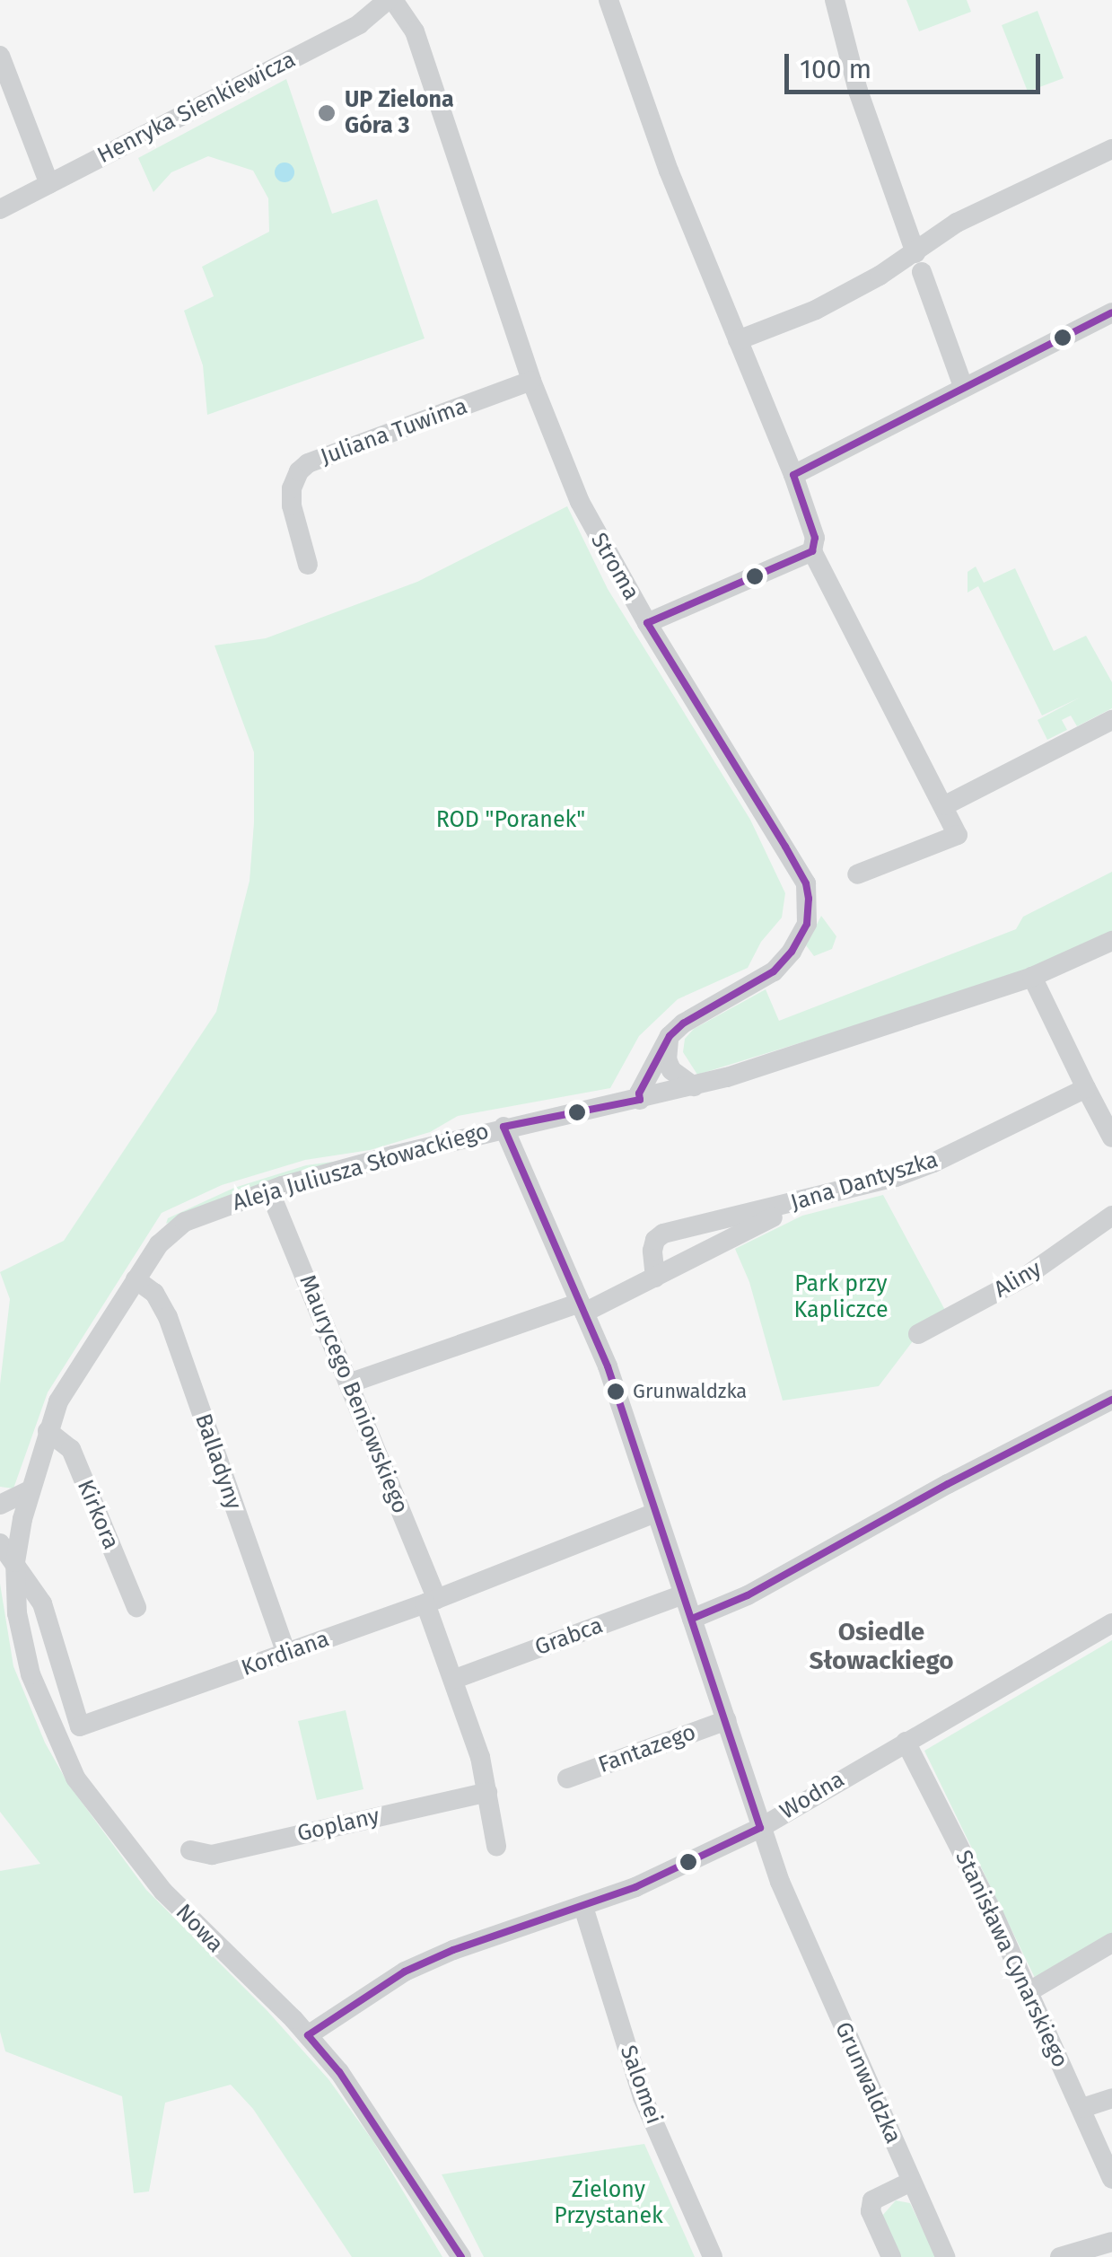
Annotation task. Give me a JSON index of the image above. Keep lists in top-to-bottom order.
{
  "streets": {
    "street": [
      "Henryka Sienkiewicza",
      "Juliana Tuwima",
      "Stroma",
      "Aleja Juliusza Słowackiego",
      "Jana Dantyszka",
      "Aliny",
      "Maurycego Beniowskiego",
      "Balladyny",
      "Kirkora",
      "Grabca",
      "Kordiana",
      "Fantazego",
      "Wodna",
      "Goplany",
      "Nowa",
      "Stanisława Cynarskiego",
      "Grunwaldzka",
      "Salomei"
    ]
  },
  "crossings": [
    ["Henryka Sienkiewicza", "Stroma"],
    ["Juliana Tuwima", "Stroma"],
    ["Stroma", "Aleja Juliusza Słowackiego"],
    ["Aleja Juliusza Słowackiego", "Maurycego Beniowskiego"],
    ["Aleja Juliusza Słowackiego", "Balladyny"],
    ["Aleja Juliusza Słowackiego", "Kirkora"],
    ["Aleja Juliusza Słowackiego", "Kordiana"],
    ["Aleja Juliusza Słowackiego", "Nowa"],
    ["Aleja Juliusza Słowackiego", "Grunwaldzka"],
    ["Jana Dantyszka", "Maurycego Beniowskiego"],
    ["Jana Dantyszka", "Grunwaldzka"],
    ["Maurycego Beniowskiego", "Grabca"],
    ["Maurycego Beniowskiego", "Kordiana"],
    ["Maurycego Beniowskiego", "Goplany"],
    ["Balladyny", "Kordiana"],
    ["Grabca", "Grunwaldzka"],
    ["Kordiana", "Nowa"],
    ["Kordiana", "Grunwaldzka"],
    ["Fantazego", "Grunwaldzka"],
    ["Wodna", "Nowa"],
    ["Wodna", "Stanisława Cynarskiego"],
    ["Wodna", "Grunwaldzka"],
    ["Wodna", "Salomei"]
  ],
  "districts": ["Osiedle Słowackiego"],
  "parks": ["ROD \"Poranek\"", "Park przy Kapliczce", "Zielony Przystanek"],
  "places": ["UP Zielona Góra 3", "Grunwaldzka"],
  "scale_bar": "100 m"
}
